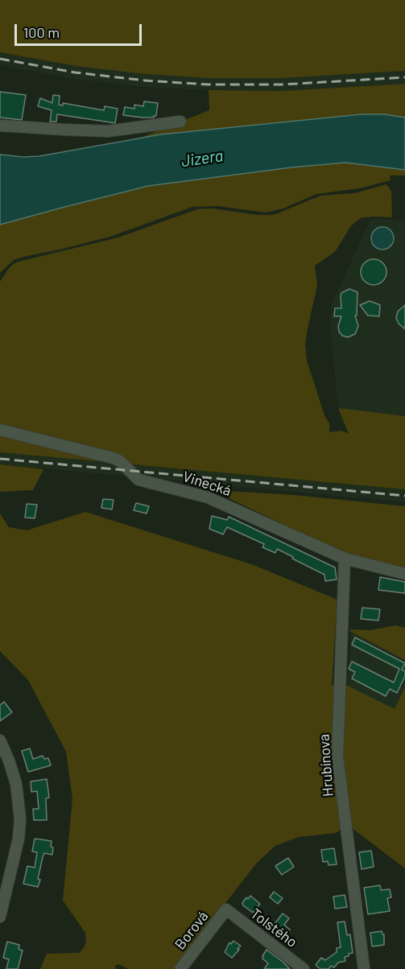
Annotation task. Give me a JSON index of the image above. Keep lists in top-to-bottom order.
{
  "streets": {
    "street": [
      "Vinecká",
      "Hrubínova",
      "Tolstého",
      "Borová"
    ]
  },
  "crossings": [
    ["Vinecká", "Hrubínova"],
    ["Tolstého", "Borová"]
  ],
  "water": ["Jizera"],
  "scale_bar": "100 m"
}
